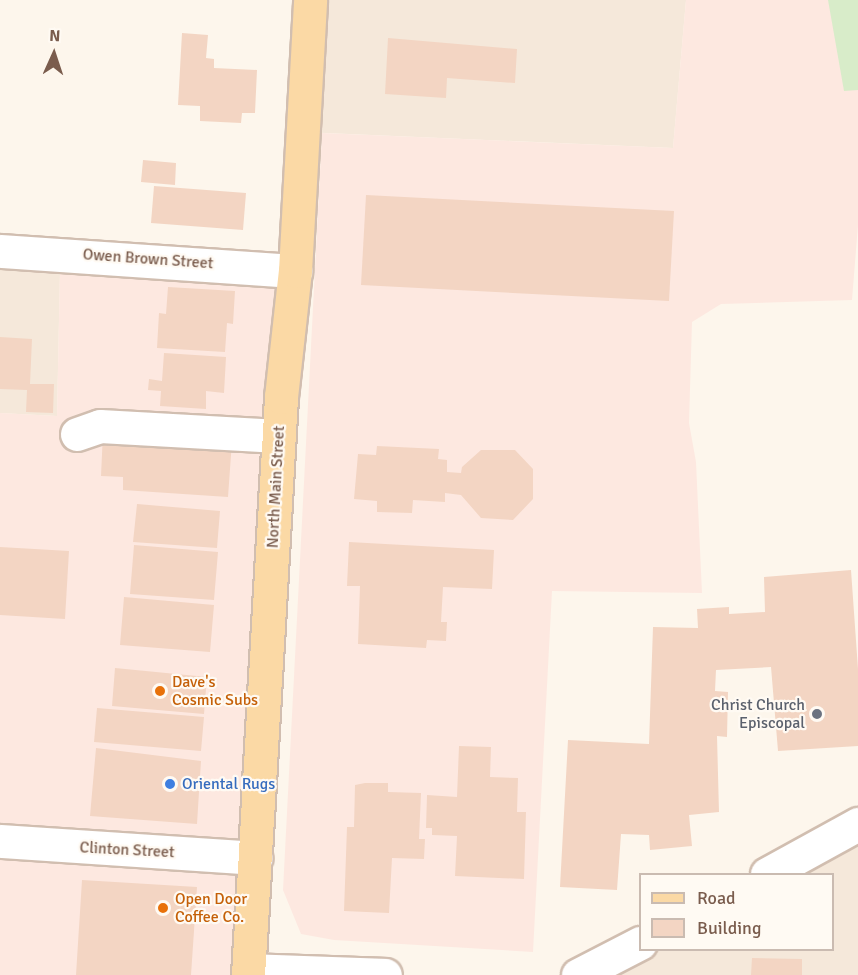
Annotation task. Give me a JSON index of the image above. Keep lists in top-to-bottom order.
{
  "streets": {
    "main road": ["North Main Street"],
    "street": ["Owen Brown Street", "Clinton Street"]
  },
  "crossings": [
    ["Owen Brown Street", "North Main Street"],
    ["North Main Street", "Clinton Street"]
  ],
  "places": [
    "Dave's Cosmic Subs",
    "Christ Church Episcopal",
    "Oriental Rugs",
    "Open Door Coffee Co."
  ],
  "legend": ["Road", "Building"],
  "north": "top"
}
